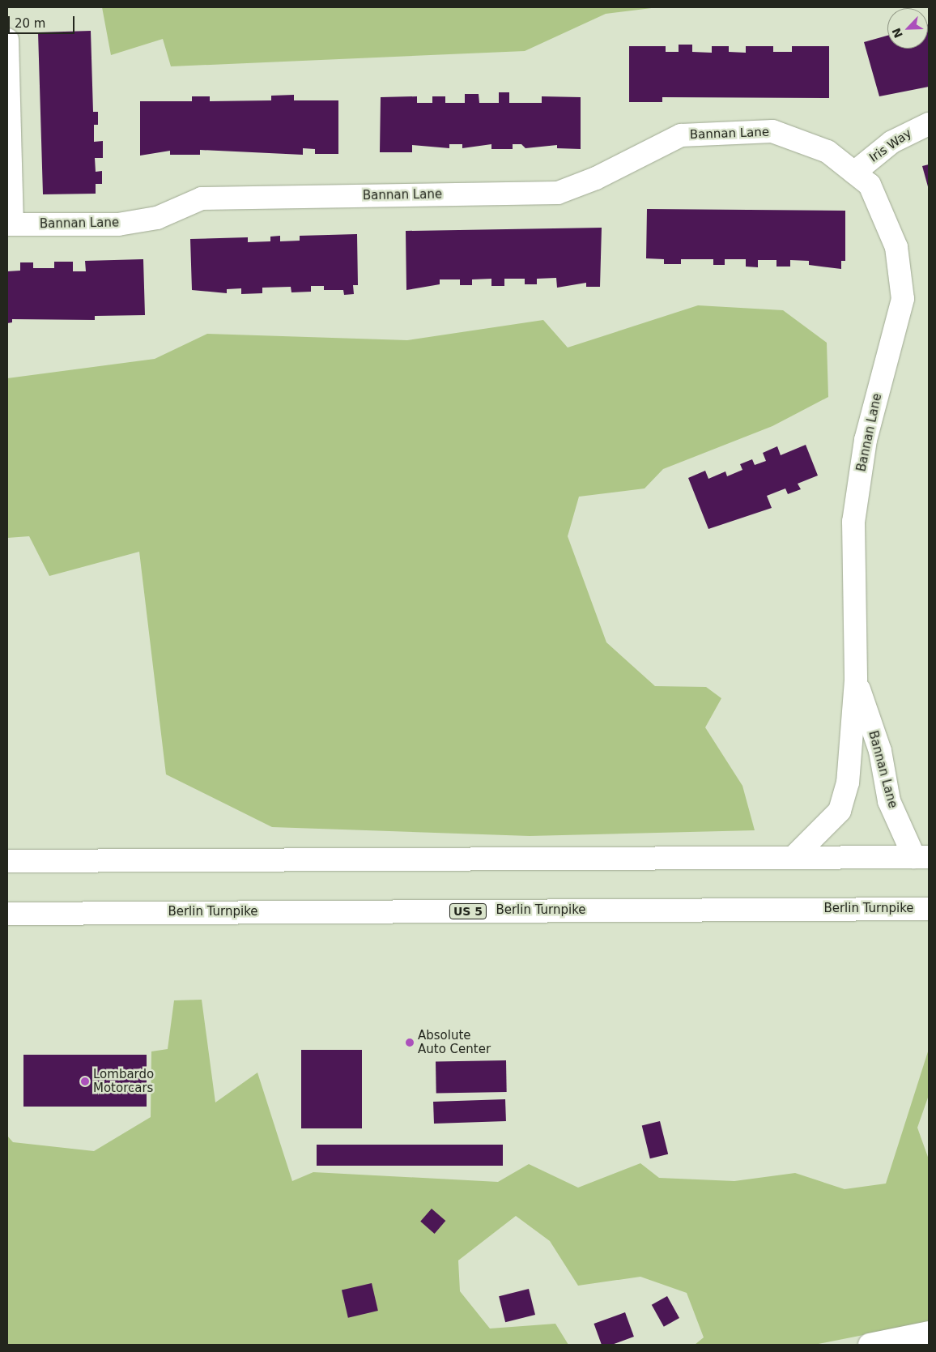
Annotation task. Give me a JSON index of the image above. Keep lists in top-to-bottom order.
{
  "streets": {
    "main road": [
      "Bannan Lane",
      "Iris Way",
      "Berlin Turnpike",
      "US 5"
    ]
  },
  "crossings": [
    ["Bannan Lane", "Iris Way"]
  ],
  "places": ["Absolute Auto Center", "Lombardo Motorcars"],
  "scale_bar": "20 m",
  "north": "bottom left"
}
